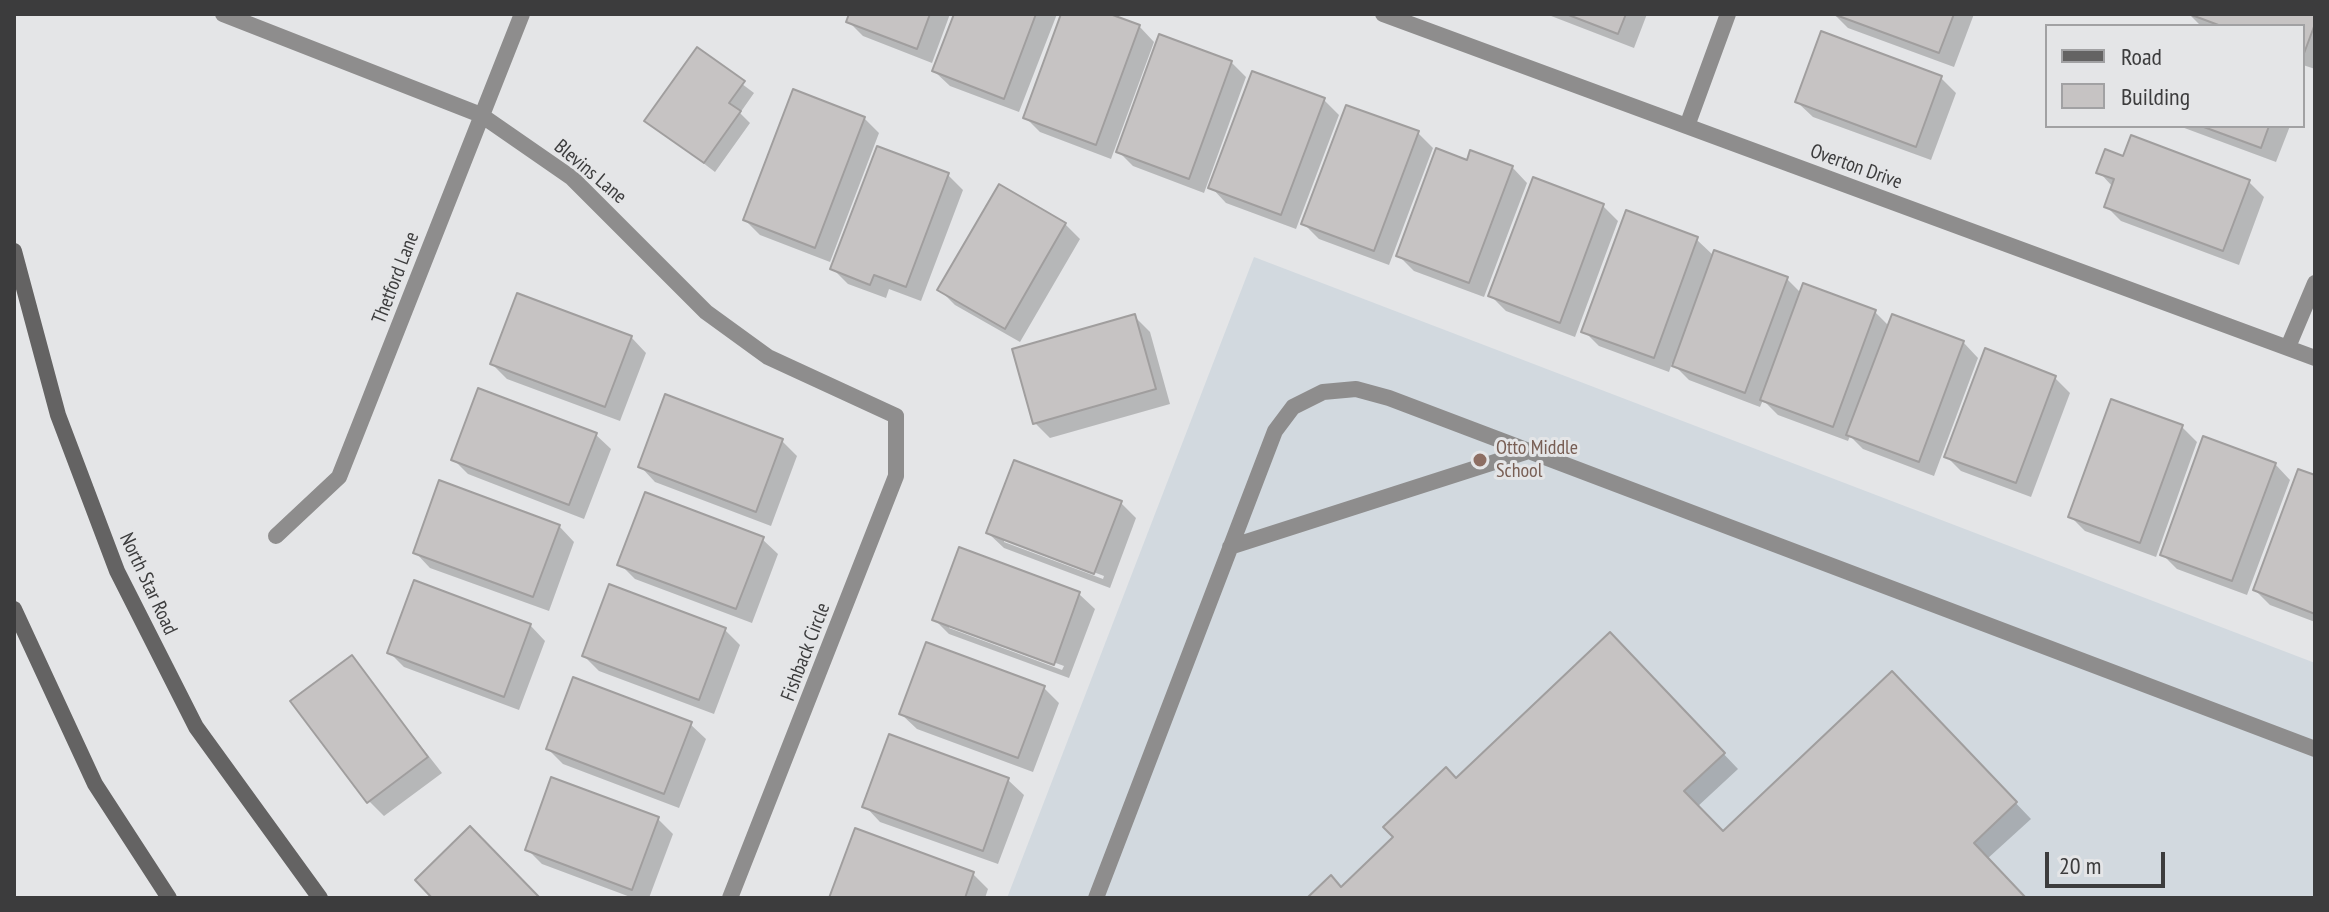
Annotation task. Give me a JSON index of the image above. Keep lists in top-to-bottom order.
{
  "streets": {
    "main road": ["North Star Road"],
    "street": [
      "Overton Drive",
      "Blevins Lane",
      "Thetford Lane",
      "Fishback Circle"
    ]
  },
  "crossings": [
    ["Blevins Lane", "Thetford Lane"],
    ["Blevins Lane", "Fishback Circle"]
  ],
  "places": ["Otto Middle School"],
  "legend": ["Road", "Building"],
  "scale_bar": "20 m"
}
